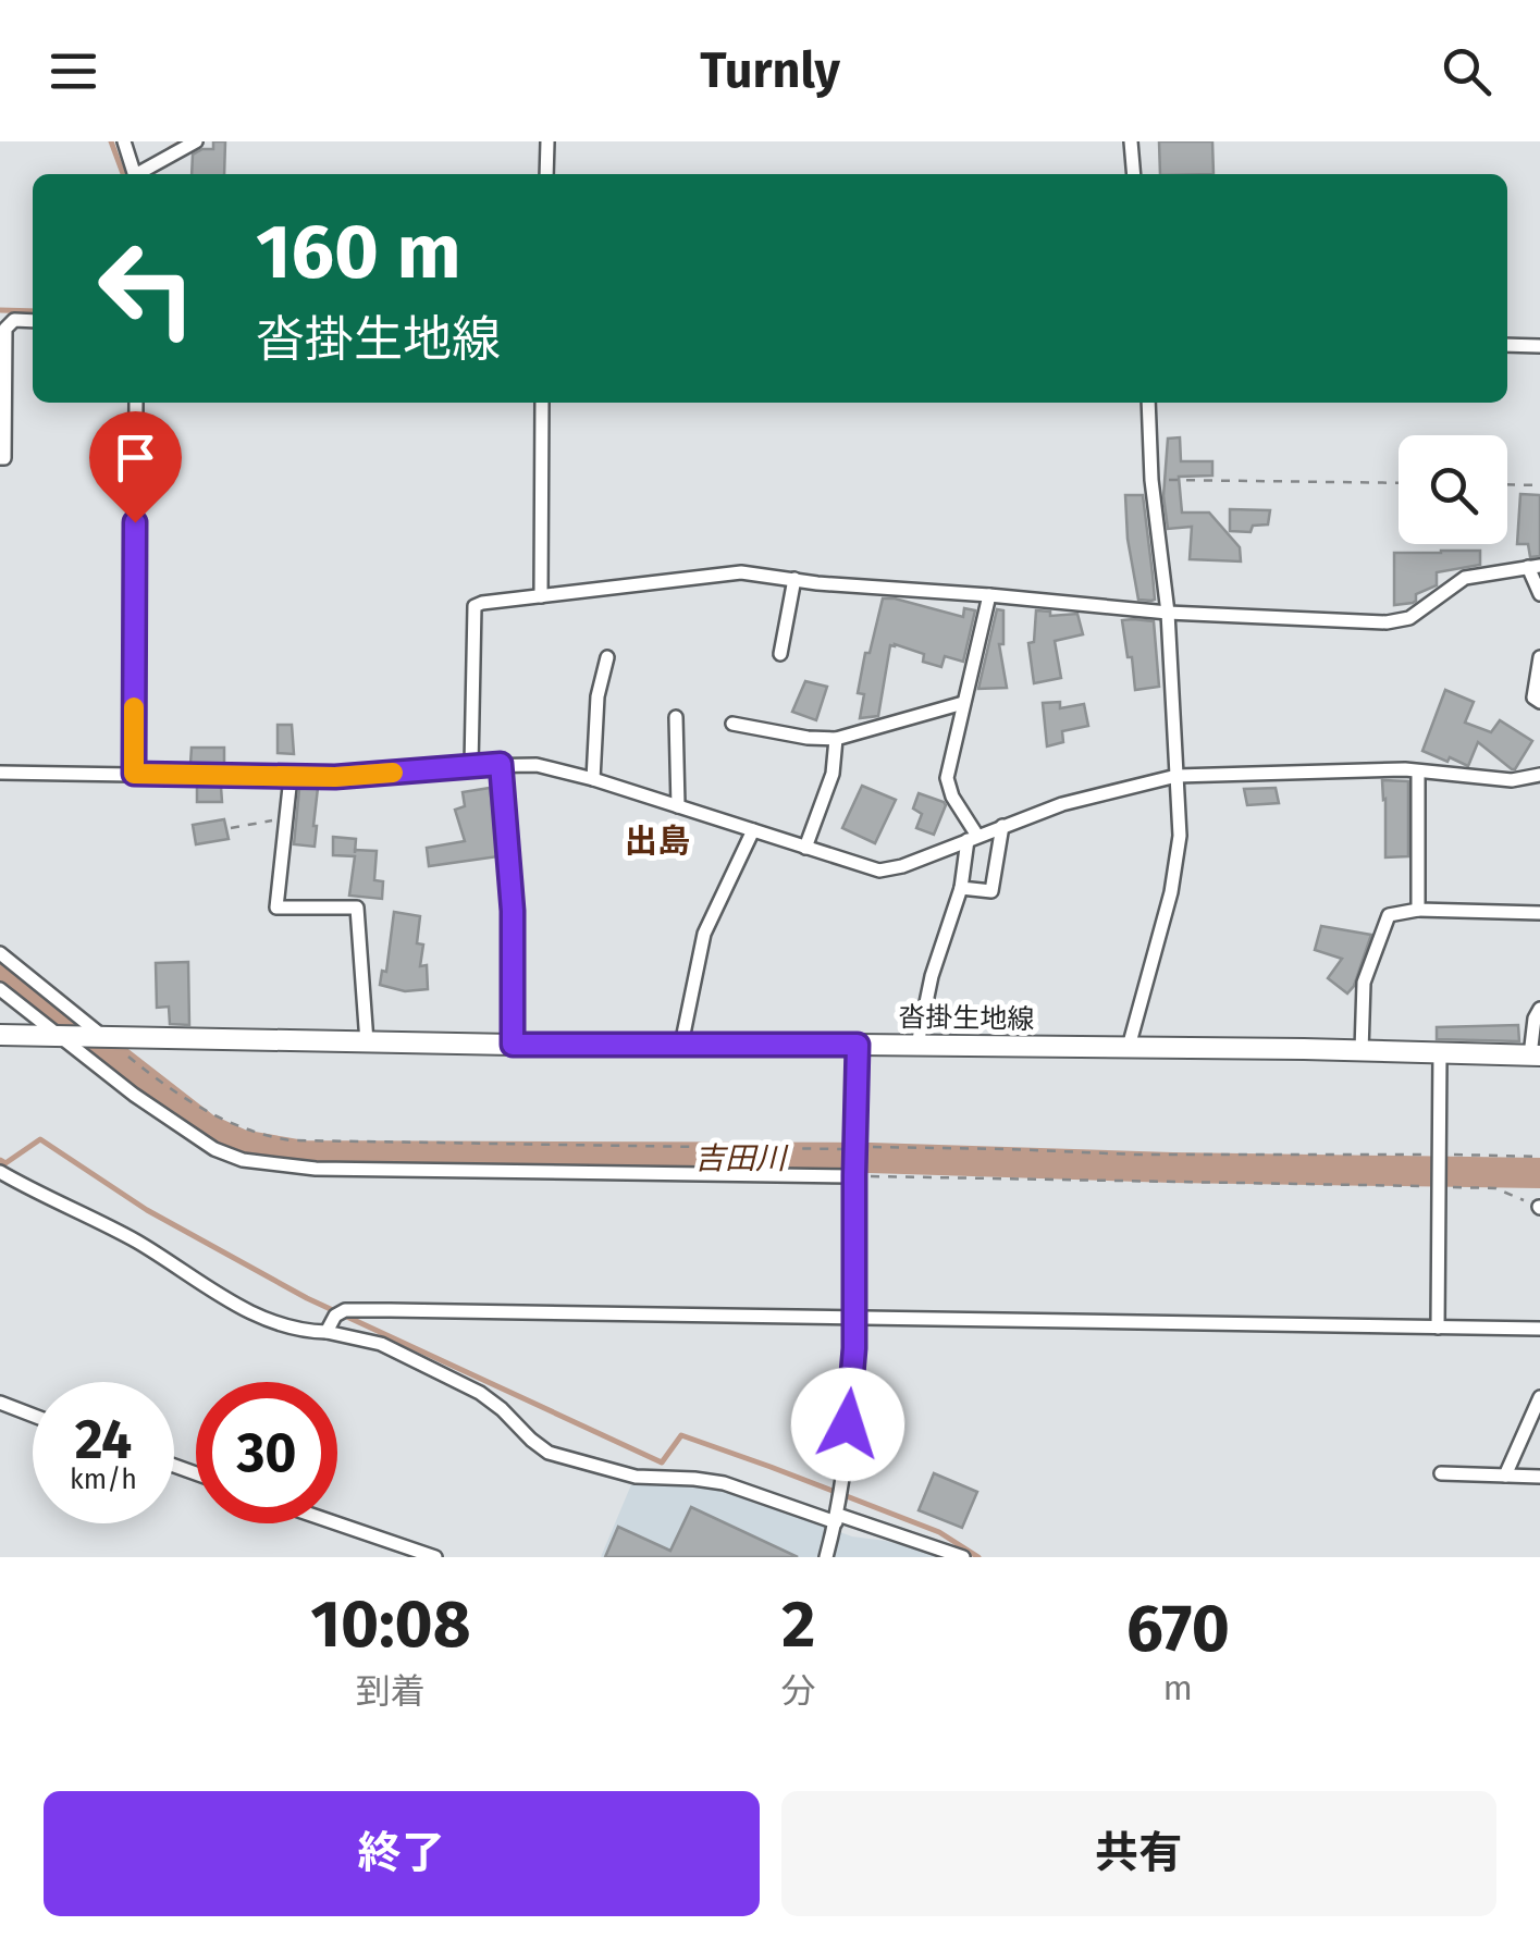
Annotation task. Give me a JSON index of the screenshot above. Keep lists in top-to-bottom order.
{
  "streets": {
    "main road": ["沓掛生地線"]
  },
  "districts": ["出島"],
  "water": ["吉田川"],
  "page": {
    "header": "Turnly",
    "turn": ["160 m", "沓掛生地線"],
    "speed": "24 km/h",
    "limit": "30",
    "eta": [
      "10:08",
      "到着",
      "2",
      "分",
      "670",
      "m"
    ],
    "buttons": ["終了", "共有"]
  }
}
